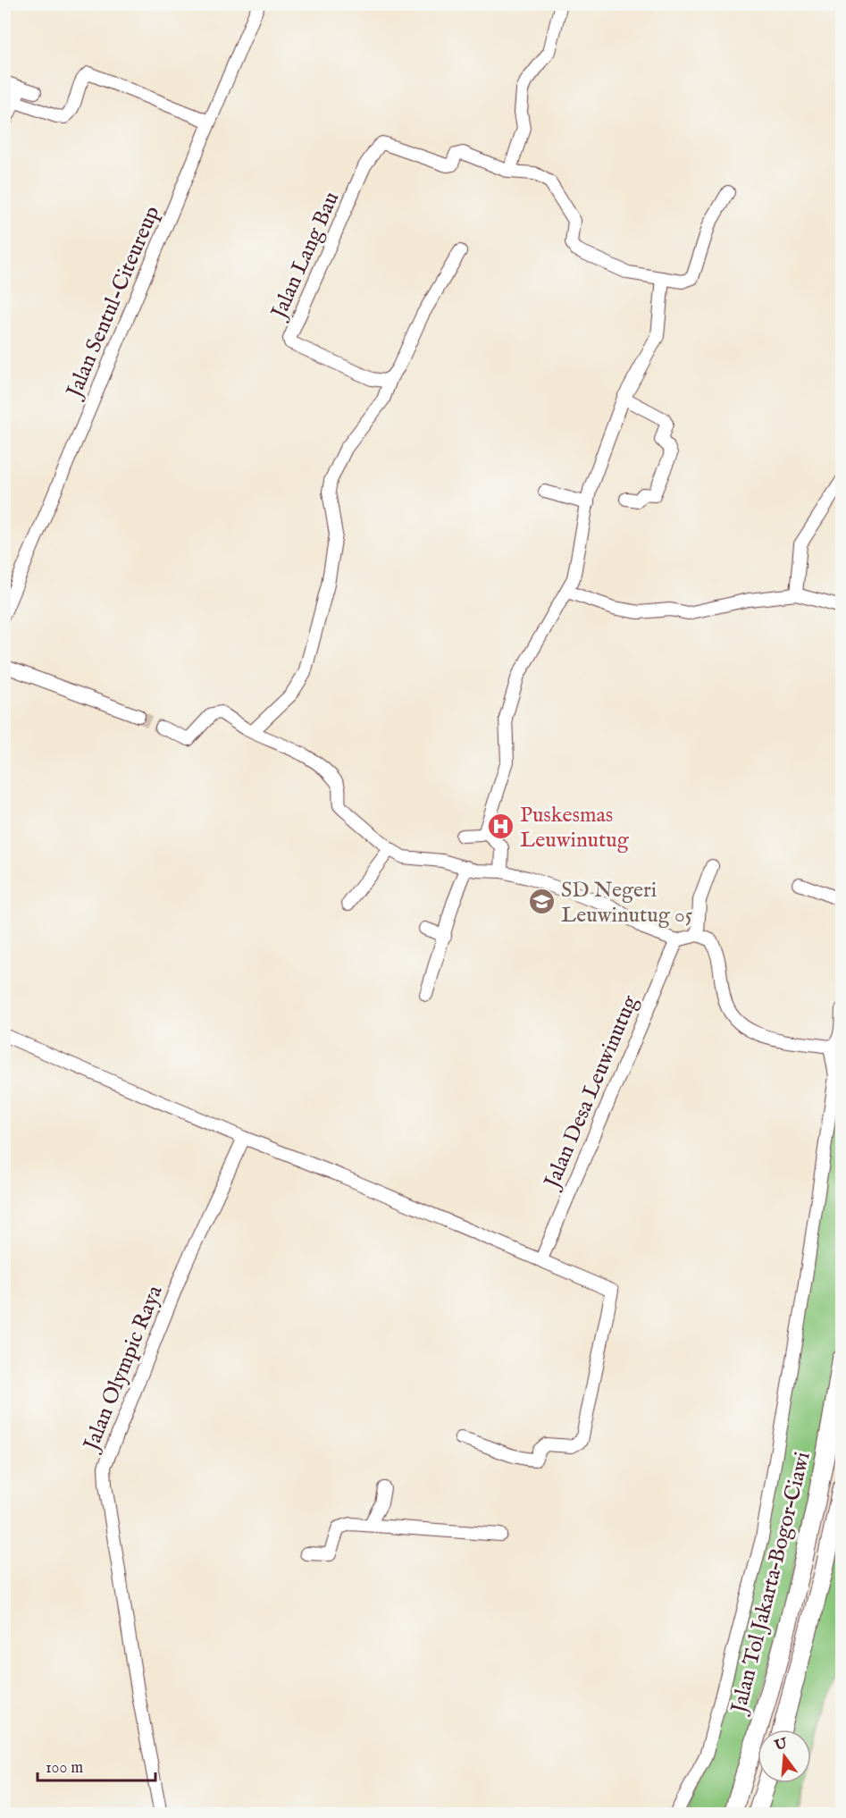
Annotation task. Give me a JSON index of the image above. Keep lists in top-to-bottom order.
{
  "streets": {
    "highway": ["Jalan Tol Jakarta–Bogor–Ciawi"],
    "street": [
      "Jalan Lang Bau",
      "Jalan Sentul-Citeureup",
      "Jalan Desa Leuwinutug",
      "Jalan Olympic Raya"
    ]
  },
  "places": {
    "hospital": ["Puskesmas Leuwinutug"],
    "school or university": ["SD Negeri Leuwinutug 05"]
  },
  "scale_bar": "100 m",
  "north": "top"
}
